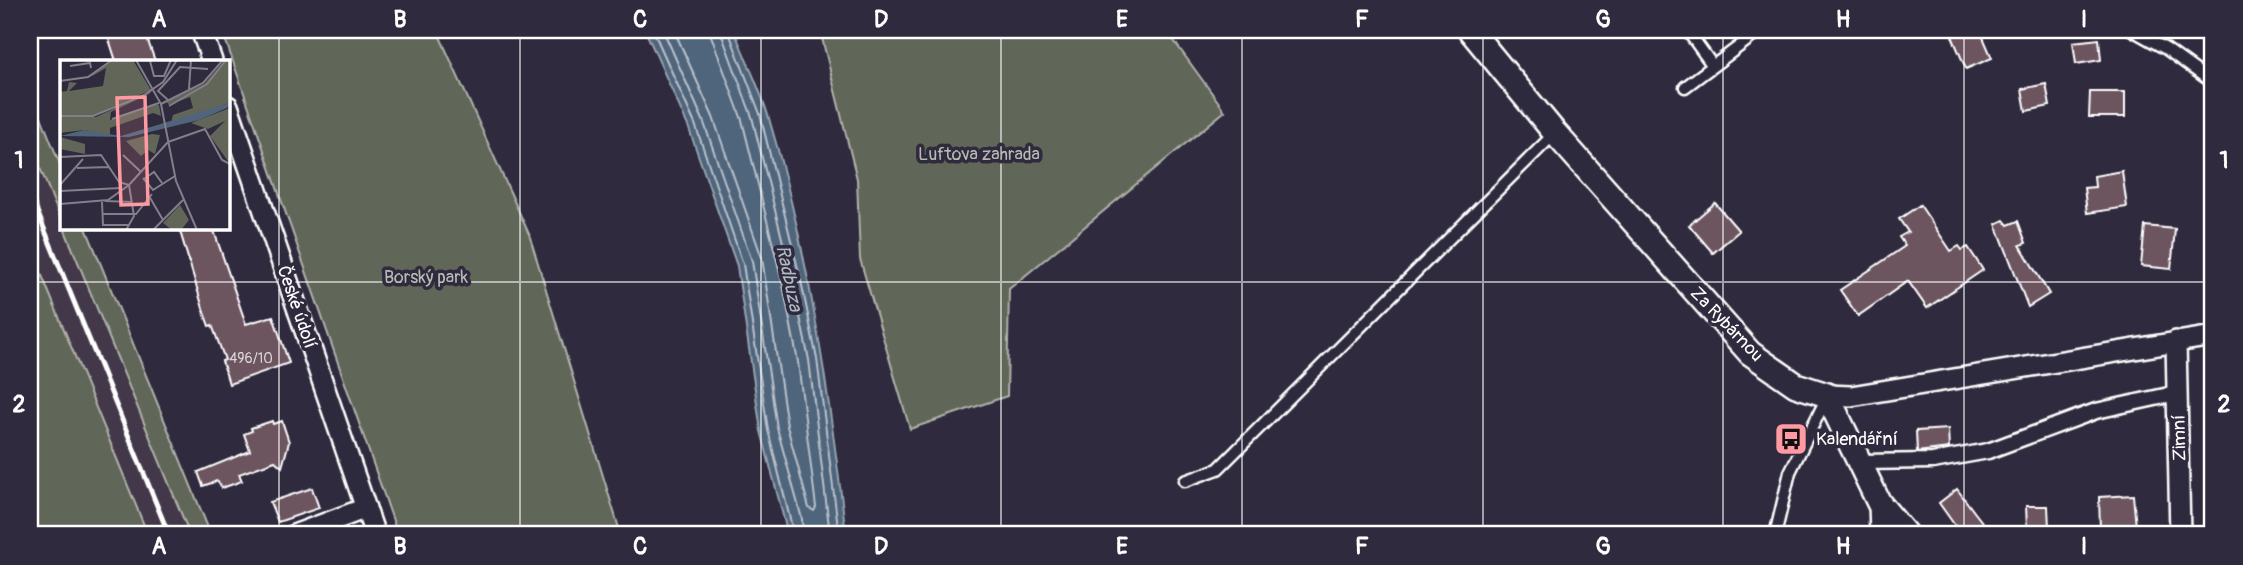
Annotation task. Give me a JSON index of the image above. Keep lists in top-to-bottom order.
{
  "streets": {
    "street": ["České údolí", "Za Rybárnou", "Zimní"]
  },
  "crossings": [
    ["Za Rybárnou", "Zimní"]
  ],
  "water": ["Radbuza"],
  "parks": ["Luftova zahrada", "Borský park"],
  "places": {
    "bus stop": ["Kalendářní"]
  },
  "house_numbers": ["496/10"],
  "grid": {
    "columns": [
      "A",
      "B",
      "C",
      "D",
      "E",
      "F",
      "G",
      "H",
      "I"
    ],
    "rows": ["1", "2"]
  }
}
